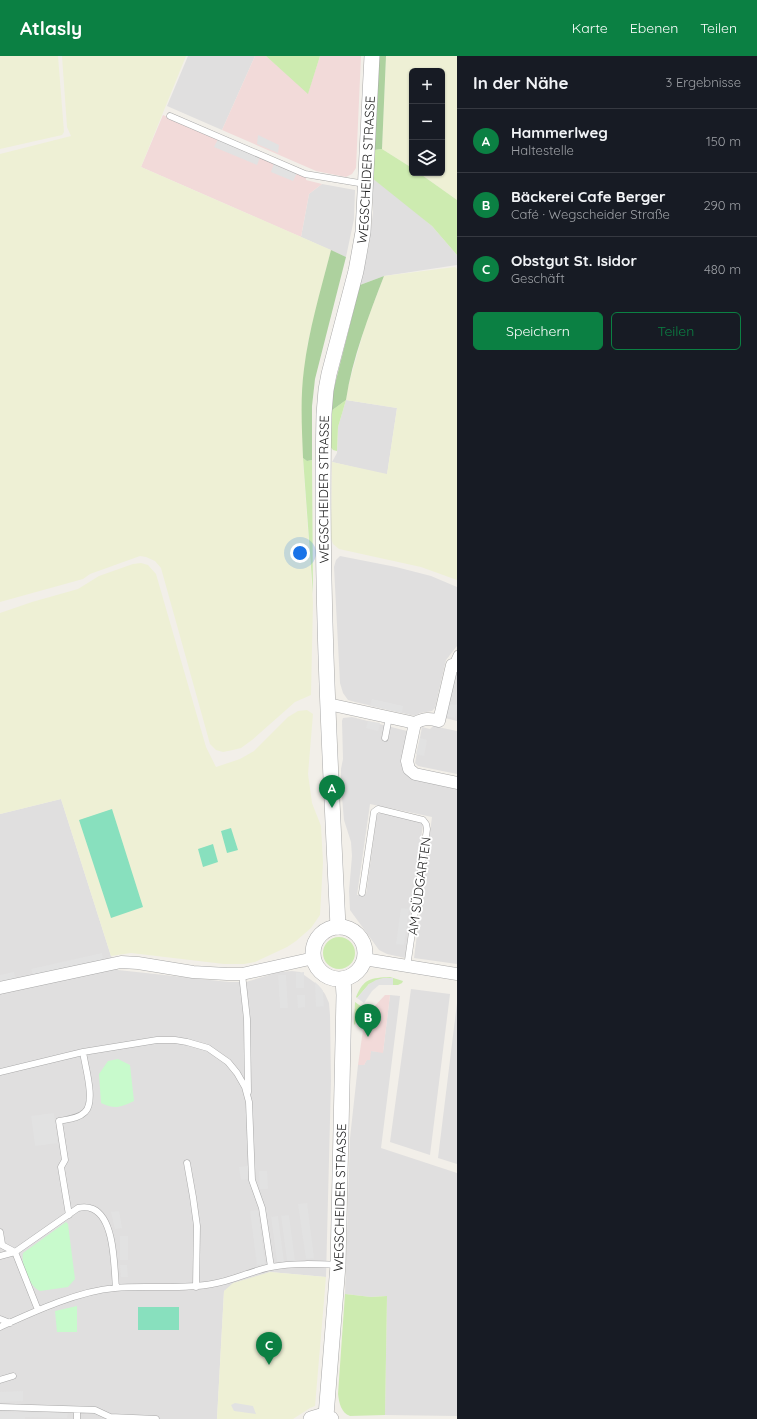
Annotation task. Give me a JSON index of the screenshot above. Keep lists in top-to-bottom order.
{
  "streets": {
    "street": ["WEGSCHEIDER STRASSE"],
    "lane": ["AM SÜDGARTEN"]
  },
  "page": {
    "header": "Atlasly",
    "nav": ["Karte", "Ebenen", "Teilen"],
    "heading": ["In der Nähe", "3 Ergebnisse"],
    "map_buttons": ["+", "−"],
    "list": [
      {
        "mark": "A",
        "name": "Hammerlweg",
        "note": "Haltestelle",
        "value": "150 m"
      },
      {
        "mark": "B",
        "name": "Bäckerei Cafe Berger",
        "note": "Café · Wegscheider Straße",
        "value": "290 m"
      },
      {
        "mark": "C",
        "name": "Obstgut St. Isidor",
        "note": "Geschäft",
        "value": "480 m"
      }
    ],
    "buttons": ["Speichern", "Teilen"],
    "pins": ["A", "B", "C"]
  }
}
